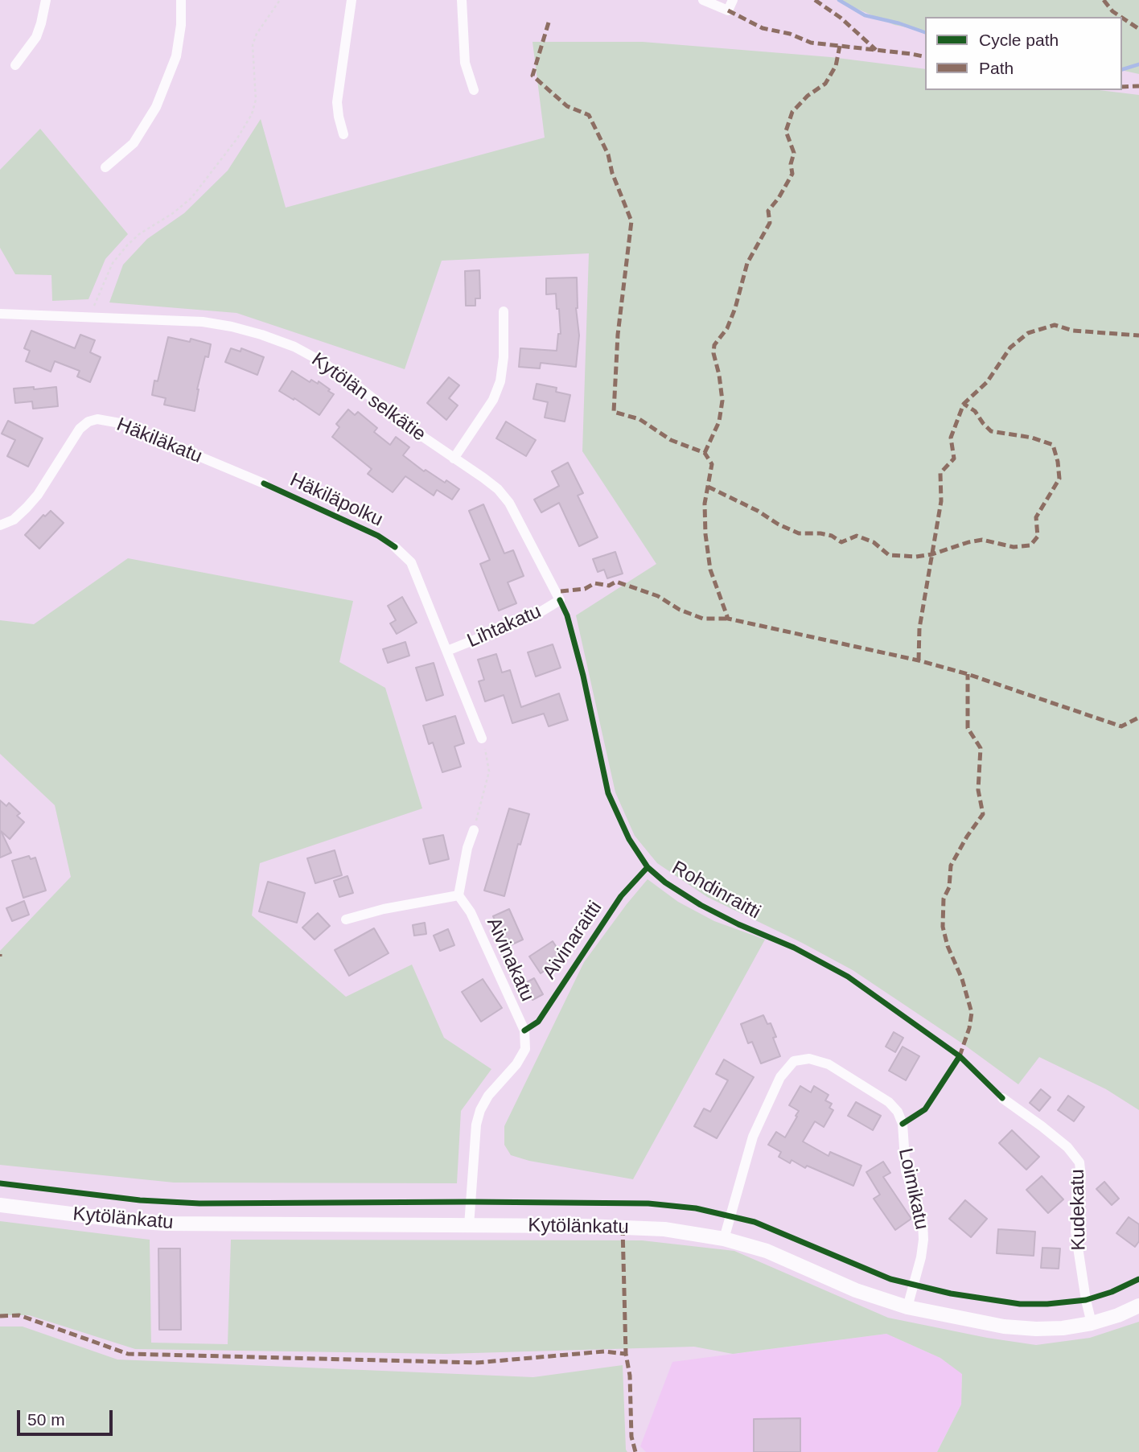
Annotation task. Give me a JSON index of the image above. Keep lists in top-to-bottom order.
{
  "streets": {
    "street": [
      "Kytölän selkätie",
      "Häkiläkatu",
      "Lihtakatu",
      "Aivinakatu",
      "Loimikatu",
      "Kudekatu",
      "Kytölänkatu"
    ],
    "cycle path": ["Häkiläpolku", "Rohdinraitti", "Aivinaraitti"]
  },
  "crossings": [
    ["Kytölän selkätie", "Lihtakatu"],
    ["Aivinakatu", "Kytölänkatu"],
    ["Loimikatu", "Kytölänkatu"],
    ["Kudekatu", "Kytölänkatu"]
  ],
  "legend": ["Cycle path", "Path"],
  "scale_bar": "50 m"
}
